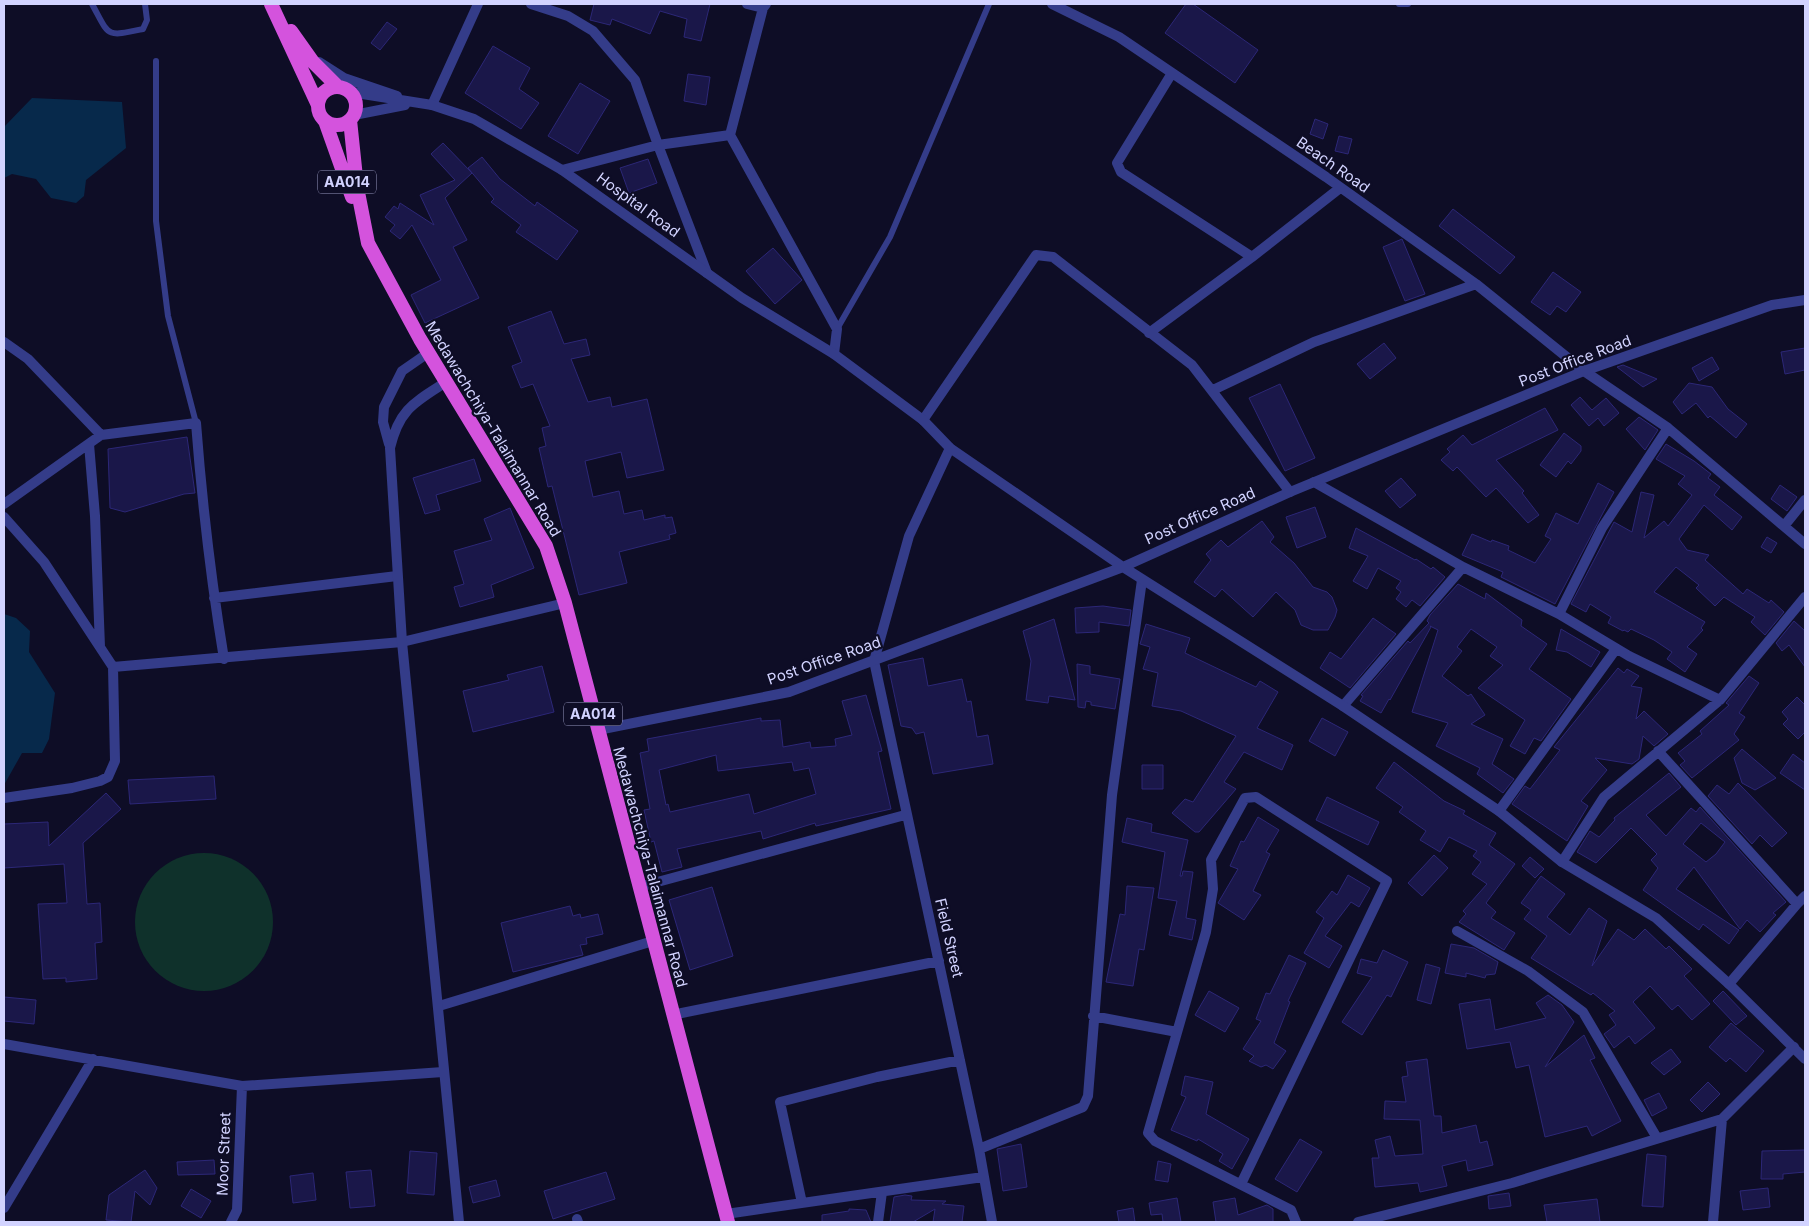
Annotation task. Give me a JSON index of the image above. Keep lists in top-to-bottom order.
{
  "streets": {
    "highway": ["AA014", "Medawachchiya-Talaimannar Road"],
    "street": [
      "Beach Road",
      "Hospital Road",
      "Post Office Road",
      "Field Street",
      "Moor Street"
    ]
  },
  "crossings": [
    ["Beach Road", "Post Office Road"],
    ["AA014", "Hospital Road"],
    ["AA014", "Medawachchiya-Talaimannar Road"],
    ["Hospital Road", "Post Office Road"],
    ["Hospital Road", "Medawachchiya-Talaimannar Road"],
    ["Post Office Road", "Medawachchiya-Talaimannar Road"],
    ["Post Office Road", "Field Street"]
  ]
}
